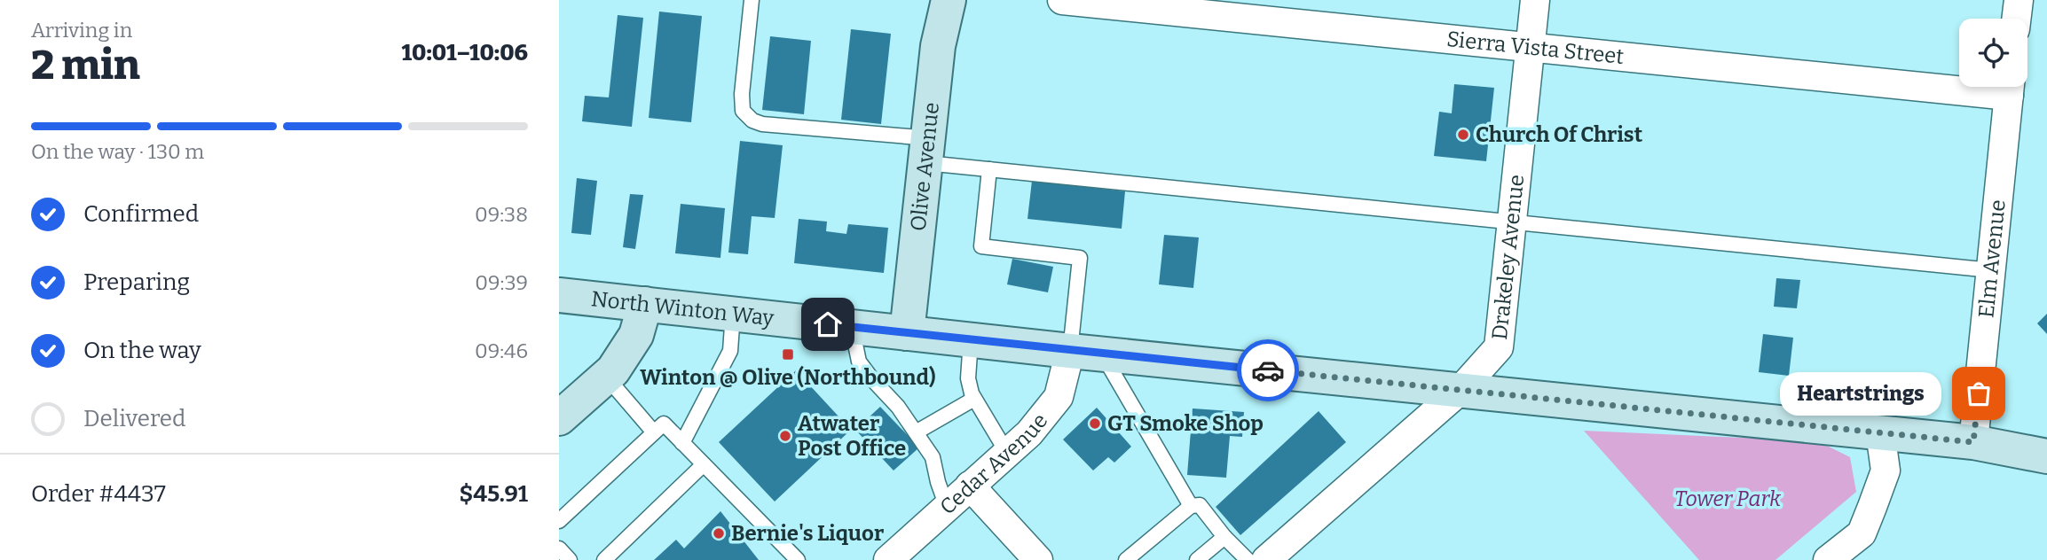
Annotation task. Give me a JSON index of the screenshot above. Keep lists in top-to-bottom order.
{
  "streets": {
    "main road": ["Olive Avenue", "North Winton Way"],
    "street": [
      "Sierra Vista Street",
      "Drakeley Avenue",
      "Elm Avenue",
      "Cedar Avenue"
    ]
  },
  "crossings": [
    ["Sierra Vista Street", "Drakeley Avenue"],
    ["Olive Avenue", "North Winton Way"],
    ["Drakeley Avenue", "North Winton Way"],
    ["Elm Avenue", "North Winton Way"],
    ["North Winton Way", "Cedar Avenue"]
  ],
  "parks": ["Tower Park"],
  "places": {
    "other": [
      "Church Of Christ",
      "Heartstrings",
      "GT Smoke Shop",
      "Atwater Post Office",
      "Bernie's Liquor"
    ],
    "transit": ["Winton @ Olive (Northbound)"]
  },
  "page": {
    "heading": ["2 min", "Arriving in", "10:01–10:06"],
    "panel": ["Order #4437", "$45.91"],
    "bar": "On the way · 130 m",
    "list": [
      ["Confirmed", "09:38"],
      ["Preparing", "09:39"],
      ["On the way", "09:46"],
      "Delivered"
    ],
    "bubble": "Heartstrings"
  }
}
